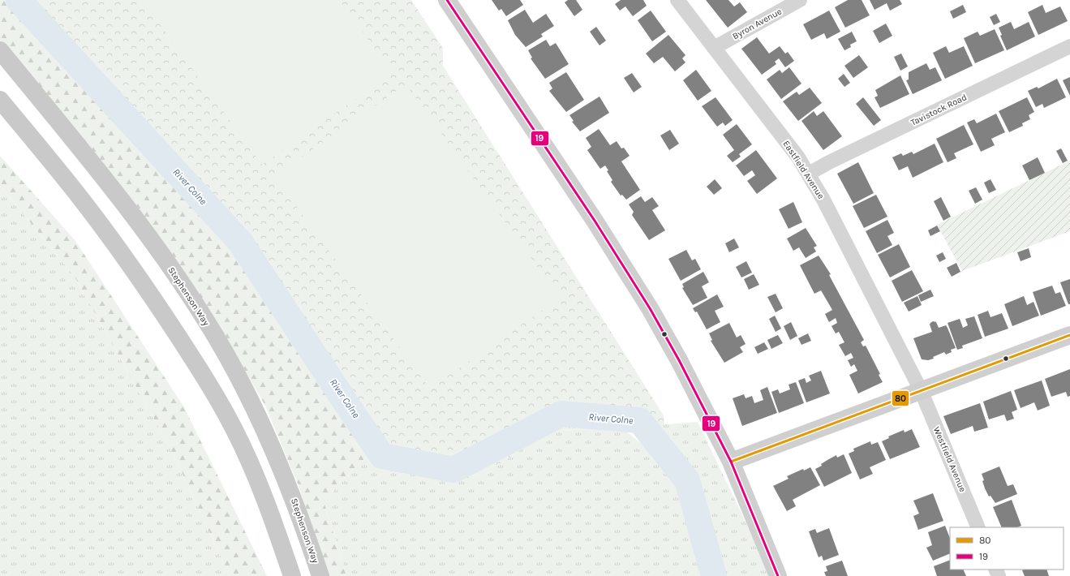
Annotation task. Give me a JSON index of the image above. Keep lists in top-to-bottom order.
{
  "streets": {
    "main road": ["Stephenson Way"],
    "street": [
      "Byron Avenue",
      "Tavistock Road",
      "Eastfield Avenue",
      "Westfield Avenue"
    ]
  },
  "crossings": [
    ["Byron Avenue", "Eastfield Avenue"],
    ["Tavistock Road", "Eastfield Avenue"],
    ["Eastfield Avenue", "Westfield Avenue"]
  ],
  "water": ["River Colne"],
  "lines": ["transit line 19", "transit line 80"],
  "legend": ["80", "19"]
}
